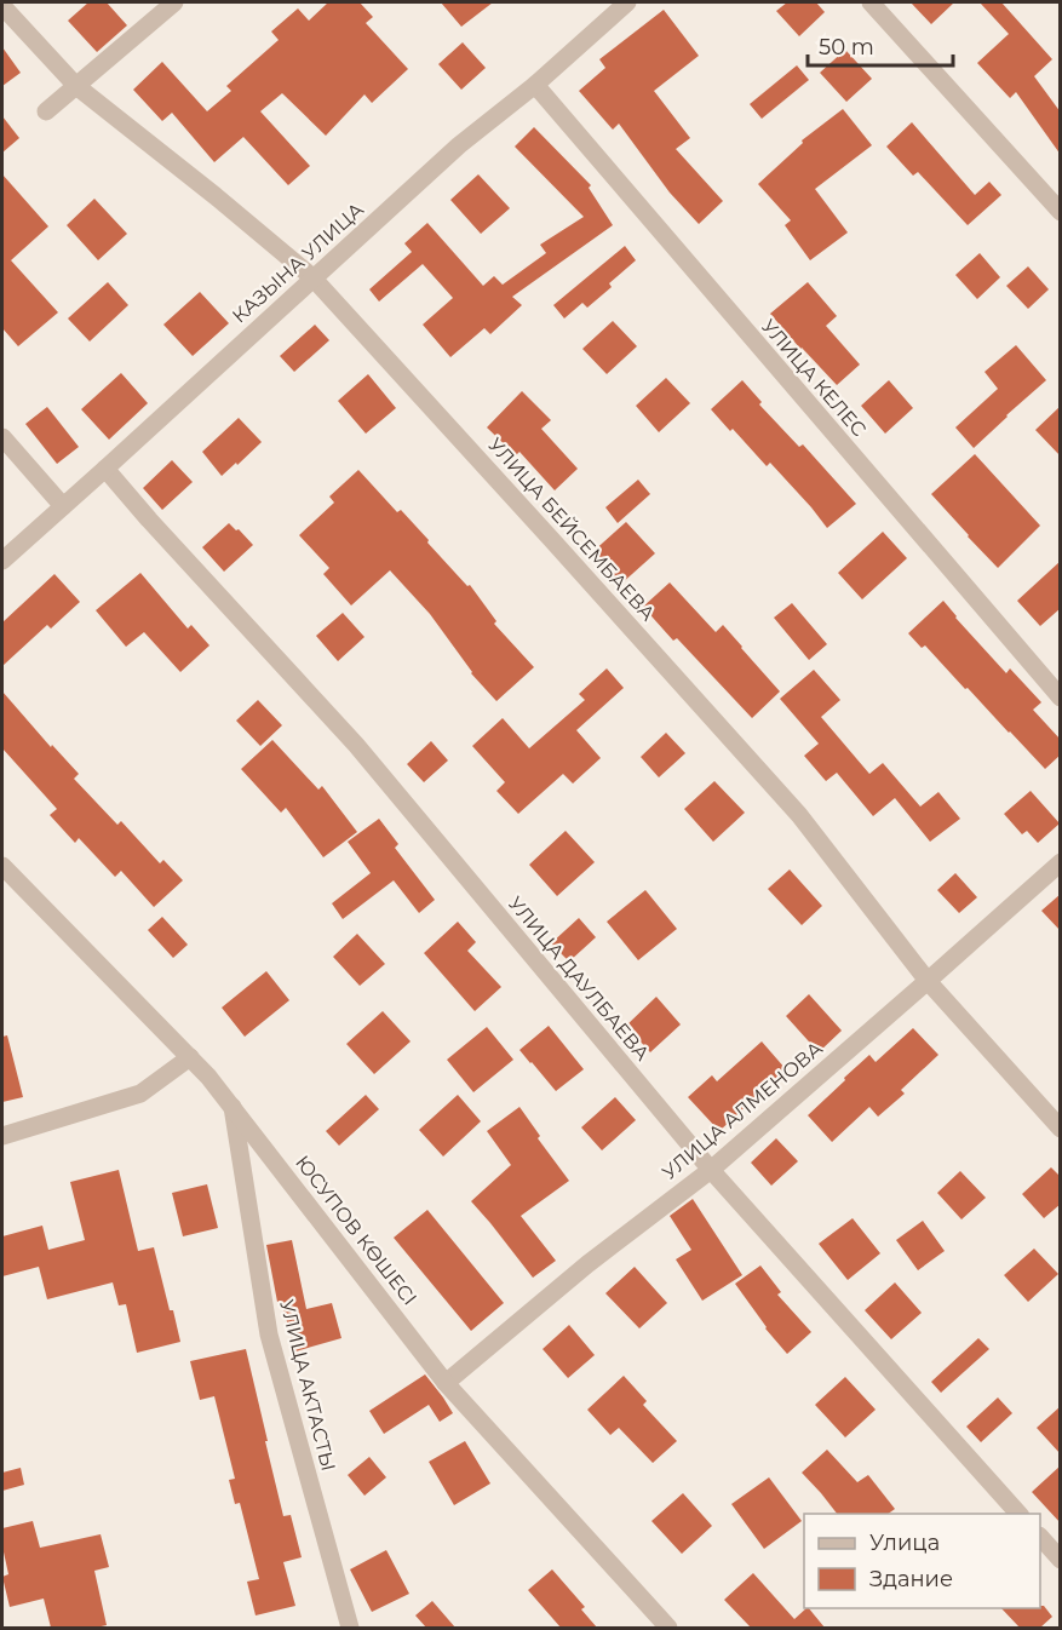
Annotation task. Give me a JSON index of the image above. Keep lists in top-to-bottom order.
{
  "streets": {
    "street": [
      "КАЗЫНА УЛИЦА",
      "УЛИЦА КЕЛЕС",
      "УЛИЦА БЕЙСЕМБАЕВА",
      "УЛИЦА ДАУЛБАЕВА",
      "УЛИЦА АЛМЕНОВА",
      "ЮСУПОВ КӨШЕСІ",
      "УЛИЦА АКТАСТЫ"
    ]
  },
  "crossings": [
    ["КАЗЫНА УЛИЦА", "УЛИЦА КЕЛЕС"],
    ["КАЗЫНА УЛИЦА", "УЛИЦА БЕЙСЕМБАЕВА"],
    ["КАЗЫНА УЛИЦА", "УЛИЦА ДАУЛБАЕВА"],
    ["УЛИЦА БЕЙСЕМБАЕВА", "УЛИЦА АЛМЕНОВА"],
    ["УЛИЦА ДАУЛБАЕВА", "УЛИЦА АЛМЕНОВА"],
    ["УЛИЦА АЛМЕНОВА", "ЮСУПОВ КӨШЕСІ"],
    ["ЮСУПОВ КӨШЕСІ", "УЛИЦА АКТАСТЫ"]
  ],
  "legend": ["Улица", "Здание"],
  "scale_bar": "50 m"
}
